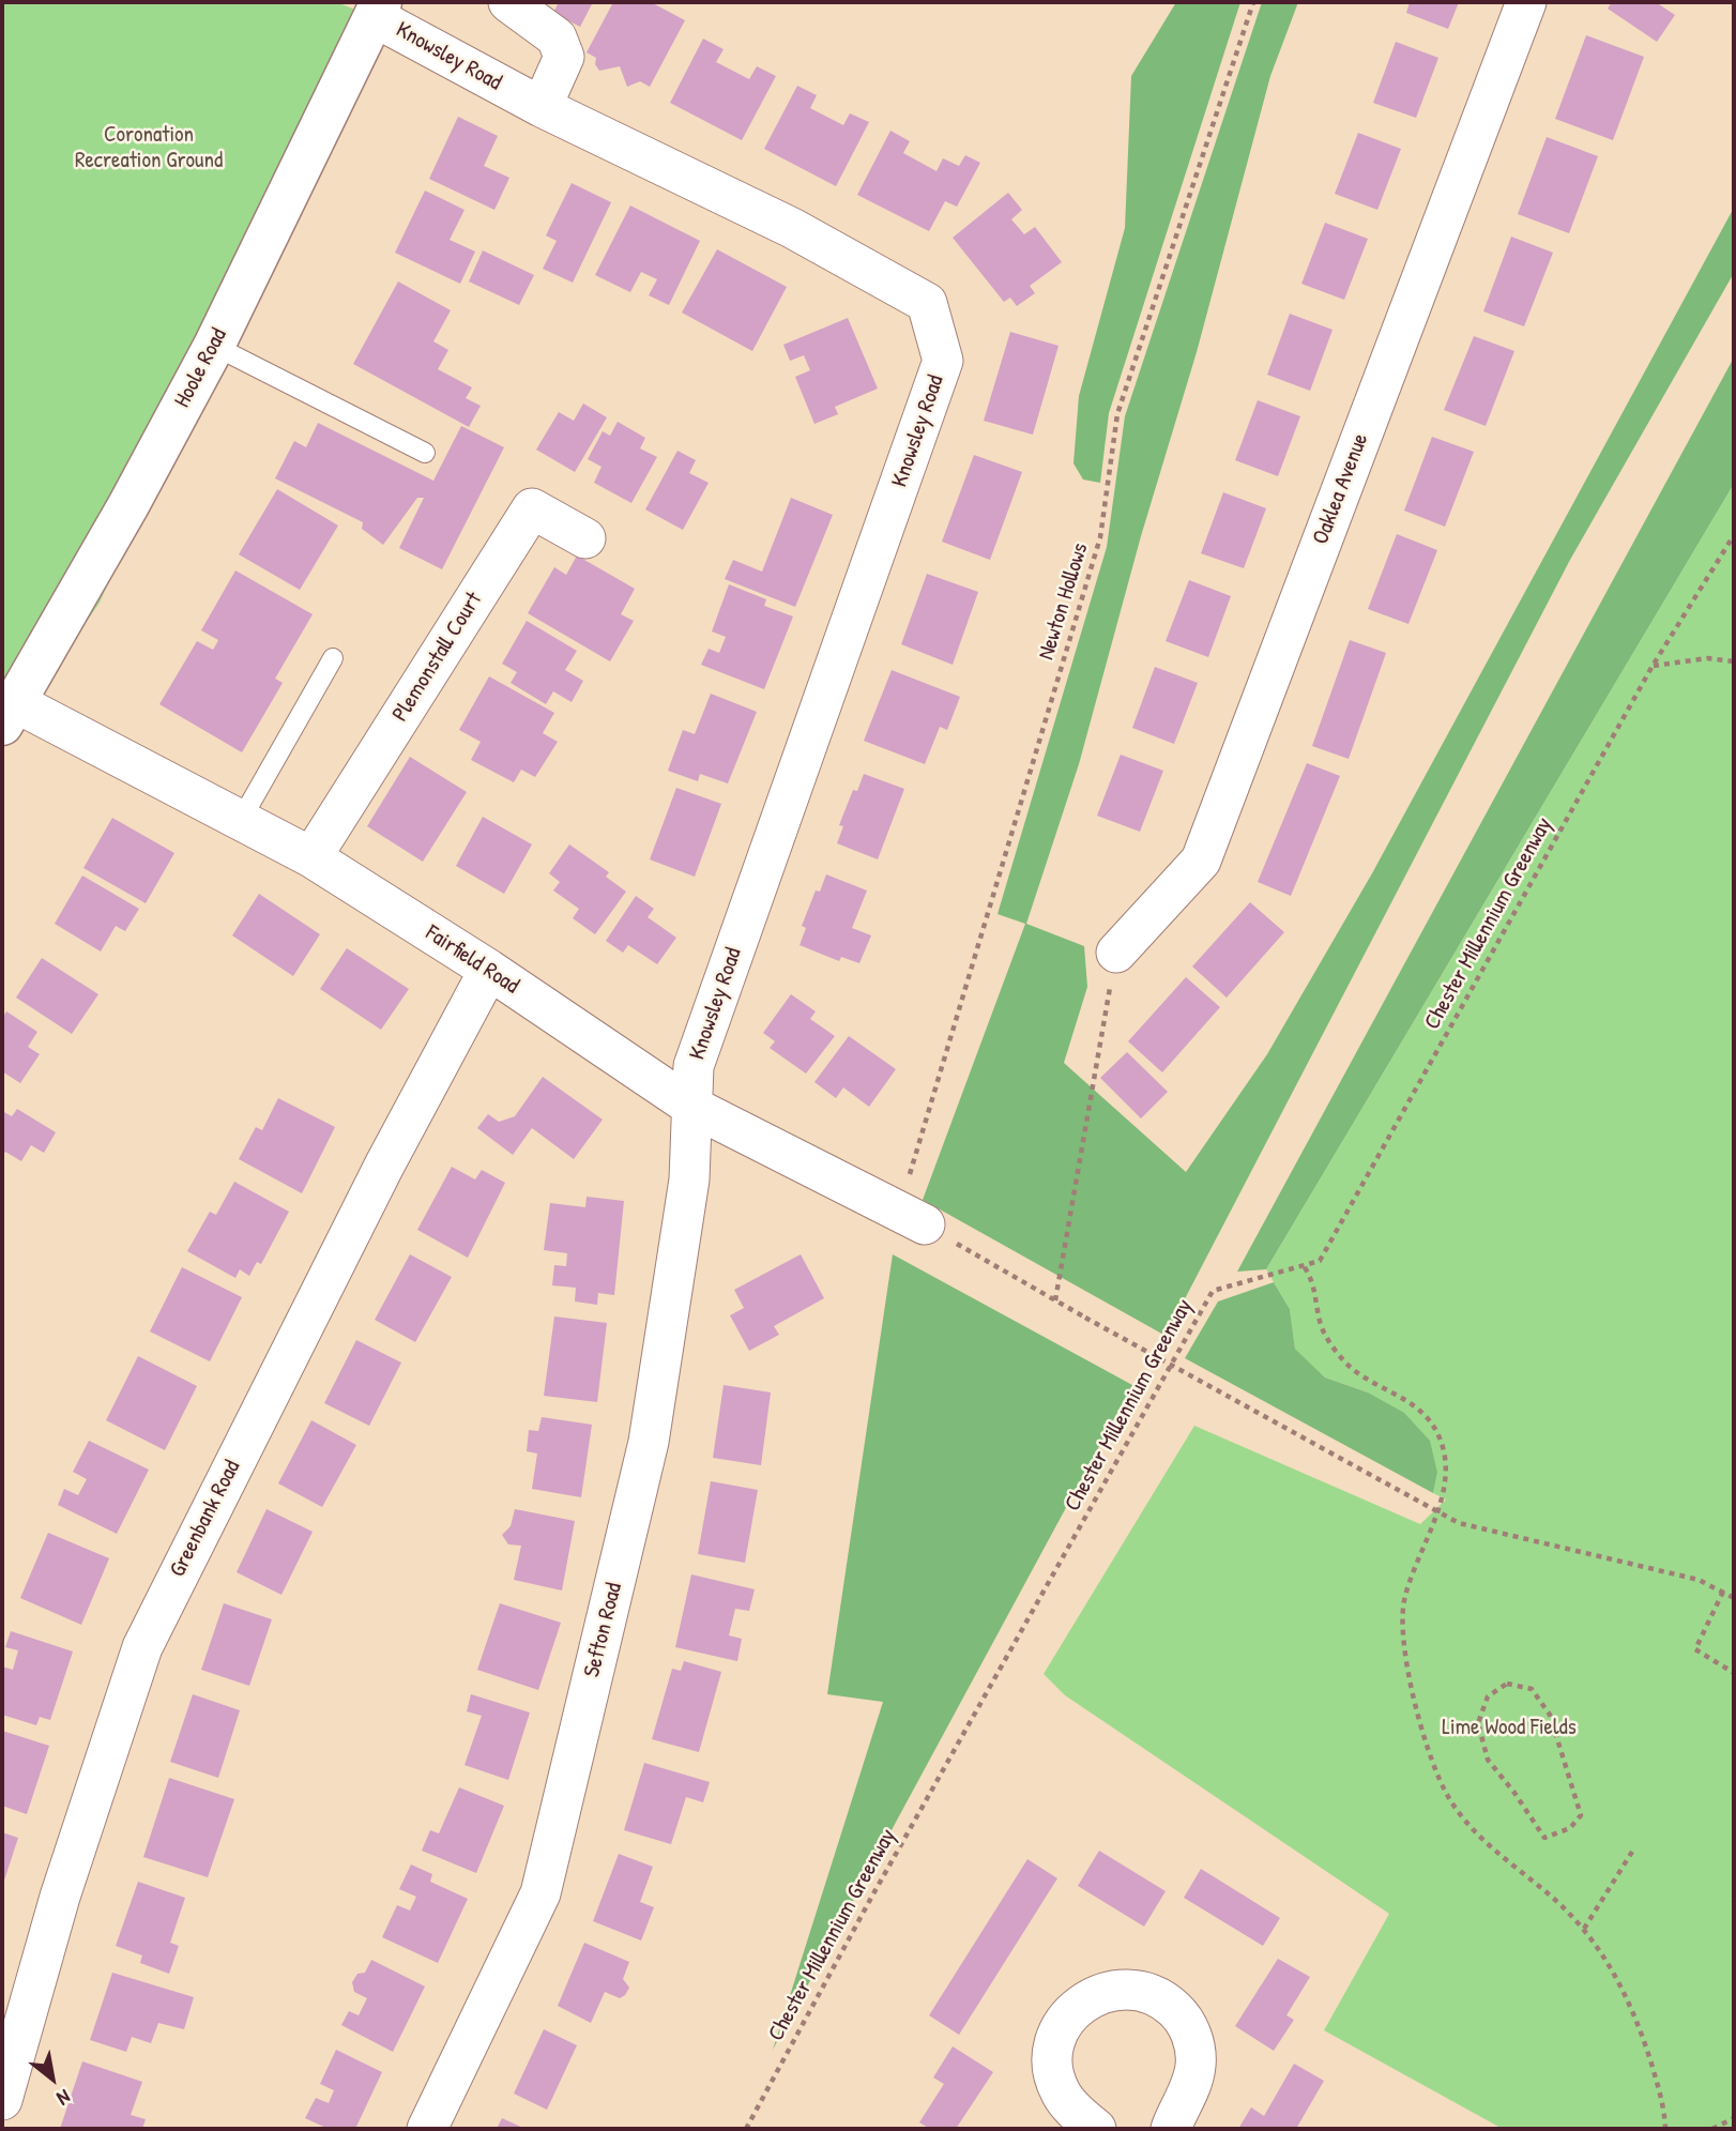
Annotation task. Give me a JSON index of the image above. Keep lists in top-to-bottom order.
{
  "streets": {
    "highway": ["Hoole Road"],
    "street": [
      "Knowsley Road",
      "Oaklea Avenue",
      "Plemonstall Court",
      "Fairfield Road",
      "Greenbank Road",
      "Sefton Road"
    ],
    "path": ["Newton Hollows", "Chester Millennium Greenway"]
  },
  "crossings": [
    ["Knowsley Road", "Hoole Road"],
    ["Knowsley Road", "Fairfield Road"],
    ["Knowsley Road", "Sefton Road"],
    ["Hoole Road", "Fairfield Road"],
    ["Newton Hollows", "Fairfield Road"],
    ["Plemonstall Court", "Fairfield Road"],
    ["Fairfield Road", "Greenbank Road"],
    ["Fairfield Road", "Sefton Road"]
  ],
  "parks": ["Coronation Recreation Ground", "Lime Wood Fields"],
  "north": "bottom right"
}
